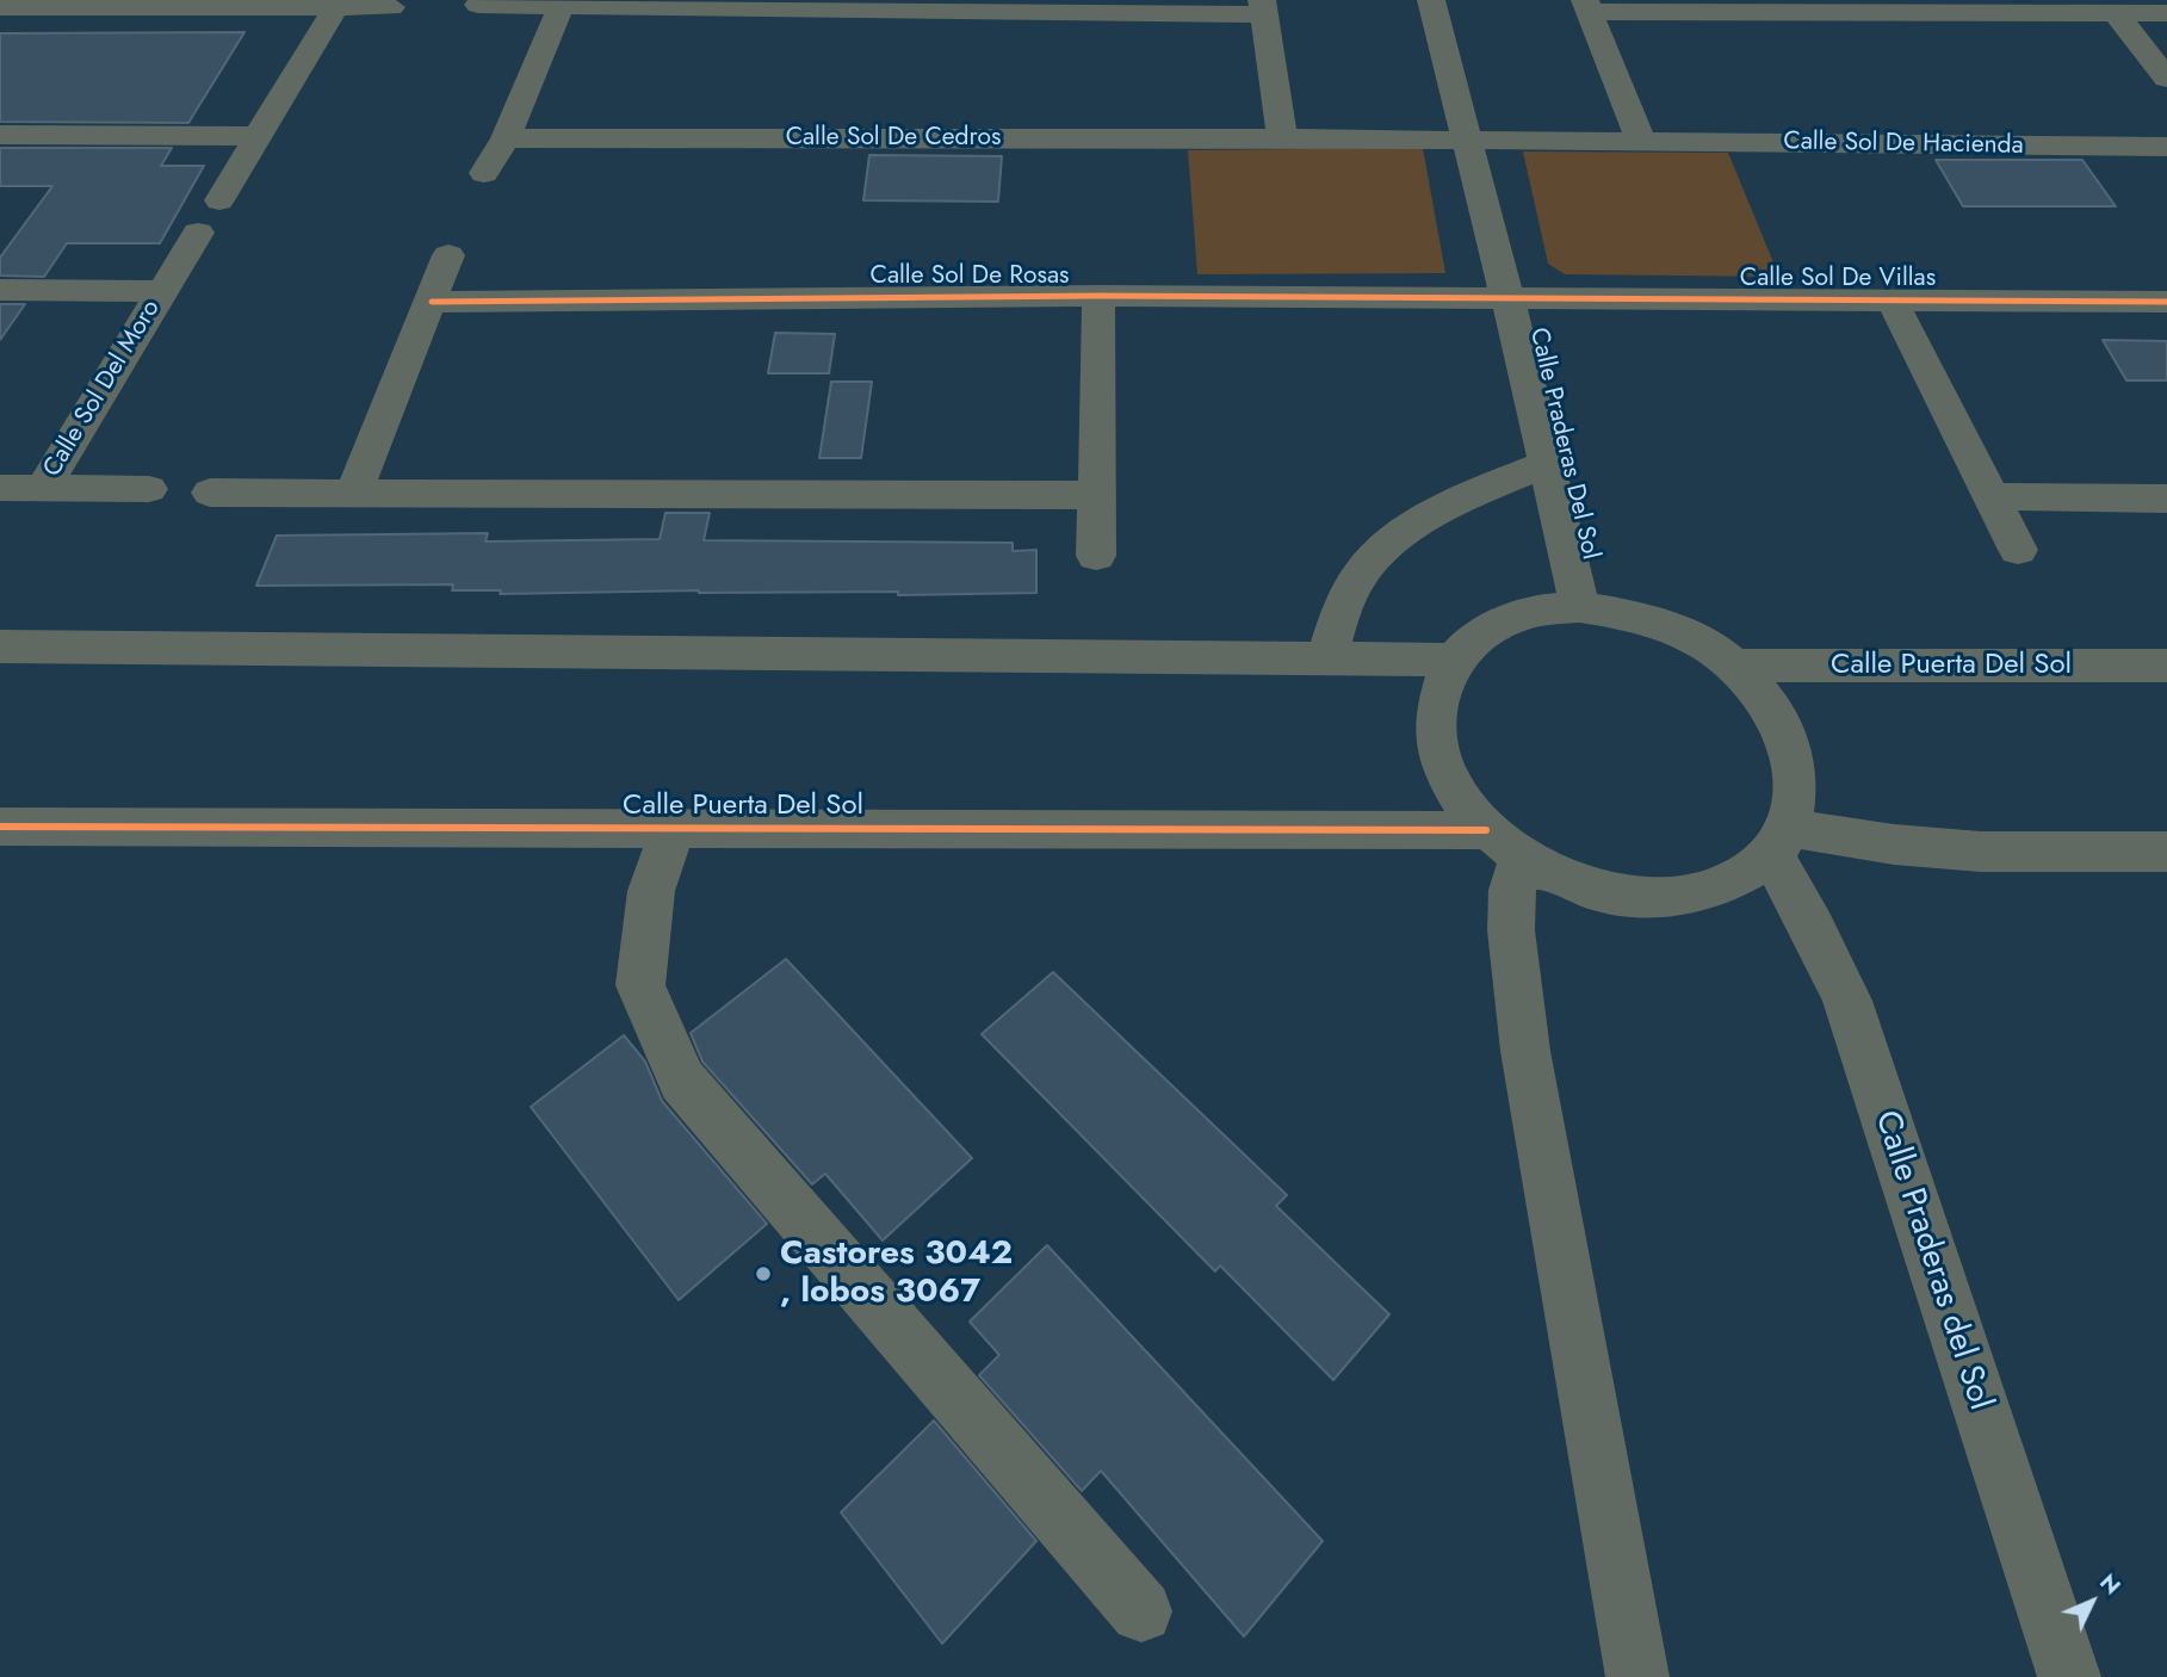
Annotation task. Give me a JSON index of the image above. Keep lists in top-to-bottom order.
{
  "streets": {
    "street": [
      "Calle Sol De Cedros",
      "Calle Sol De Hacienda",
      "Calle Sol De Rosas",
      "Calle Sol De Villas",
      "Calle Sol Del Moro",
      "Calle Praderas Del Sol",
      "Calle Puerta Del Sol",
      "Calle Praderas del Sol"
    ]
  },
  "crossings": [
    ["Calle Sol De Cedros", "Calle Sol De Hacienda"],
    ["Calle Sol De Cedros", "Calle Praderas Del Sol"],
    ["Calle Sol De Hacienda", "Calle Praderas Del Sol"],
    ["Calle Sol De Rosas", "Calle Sol De Villas"],
    ["Calle Sol De Rosas", "Calle Praderas Del Sol"],
    ["Calle Sol De Villas", "Calle Praderas Del Sol"]
  ],
  "places": ["Castores 3042 , lobos 3067"],
  "north": "top right"
}
